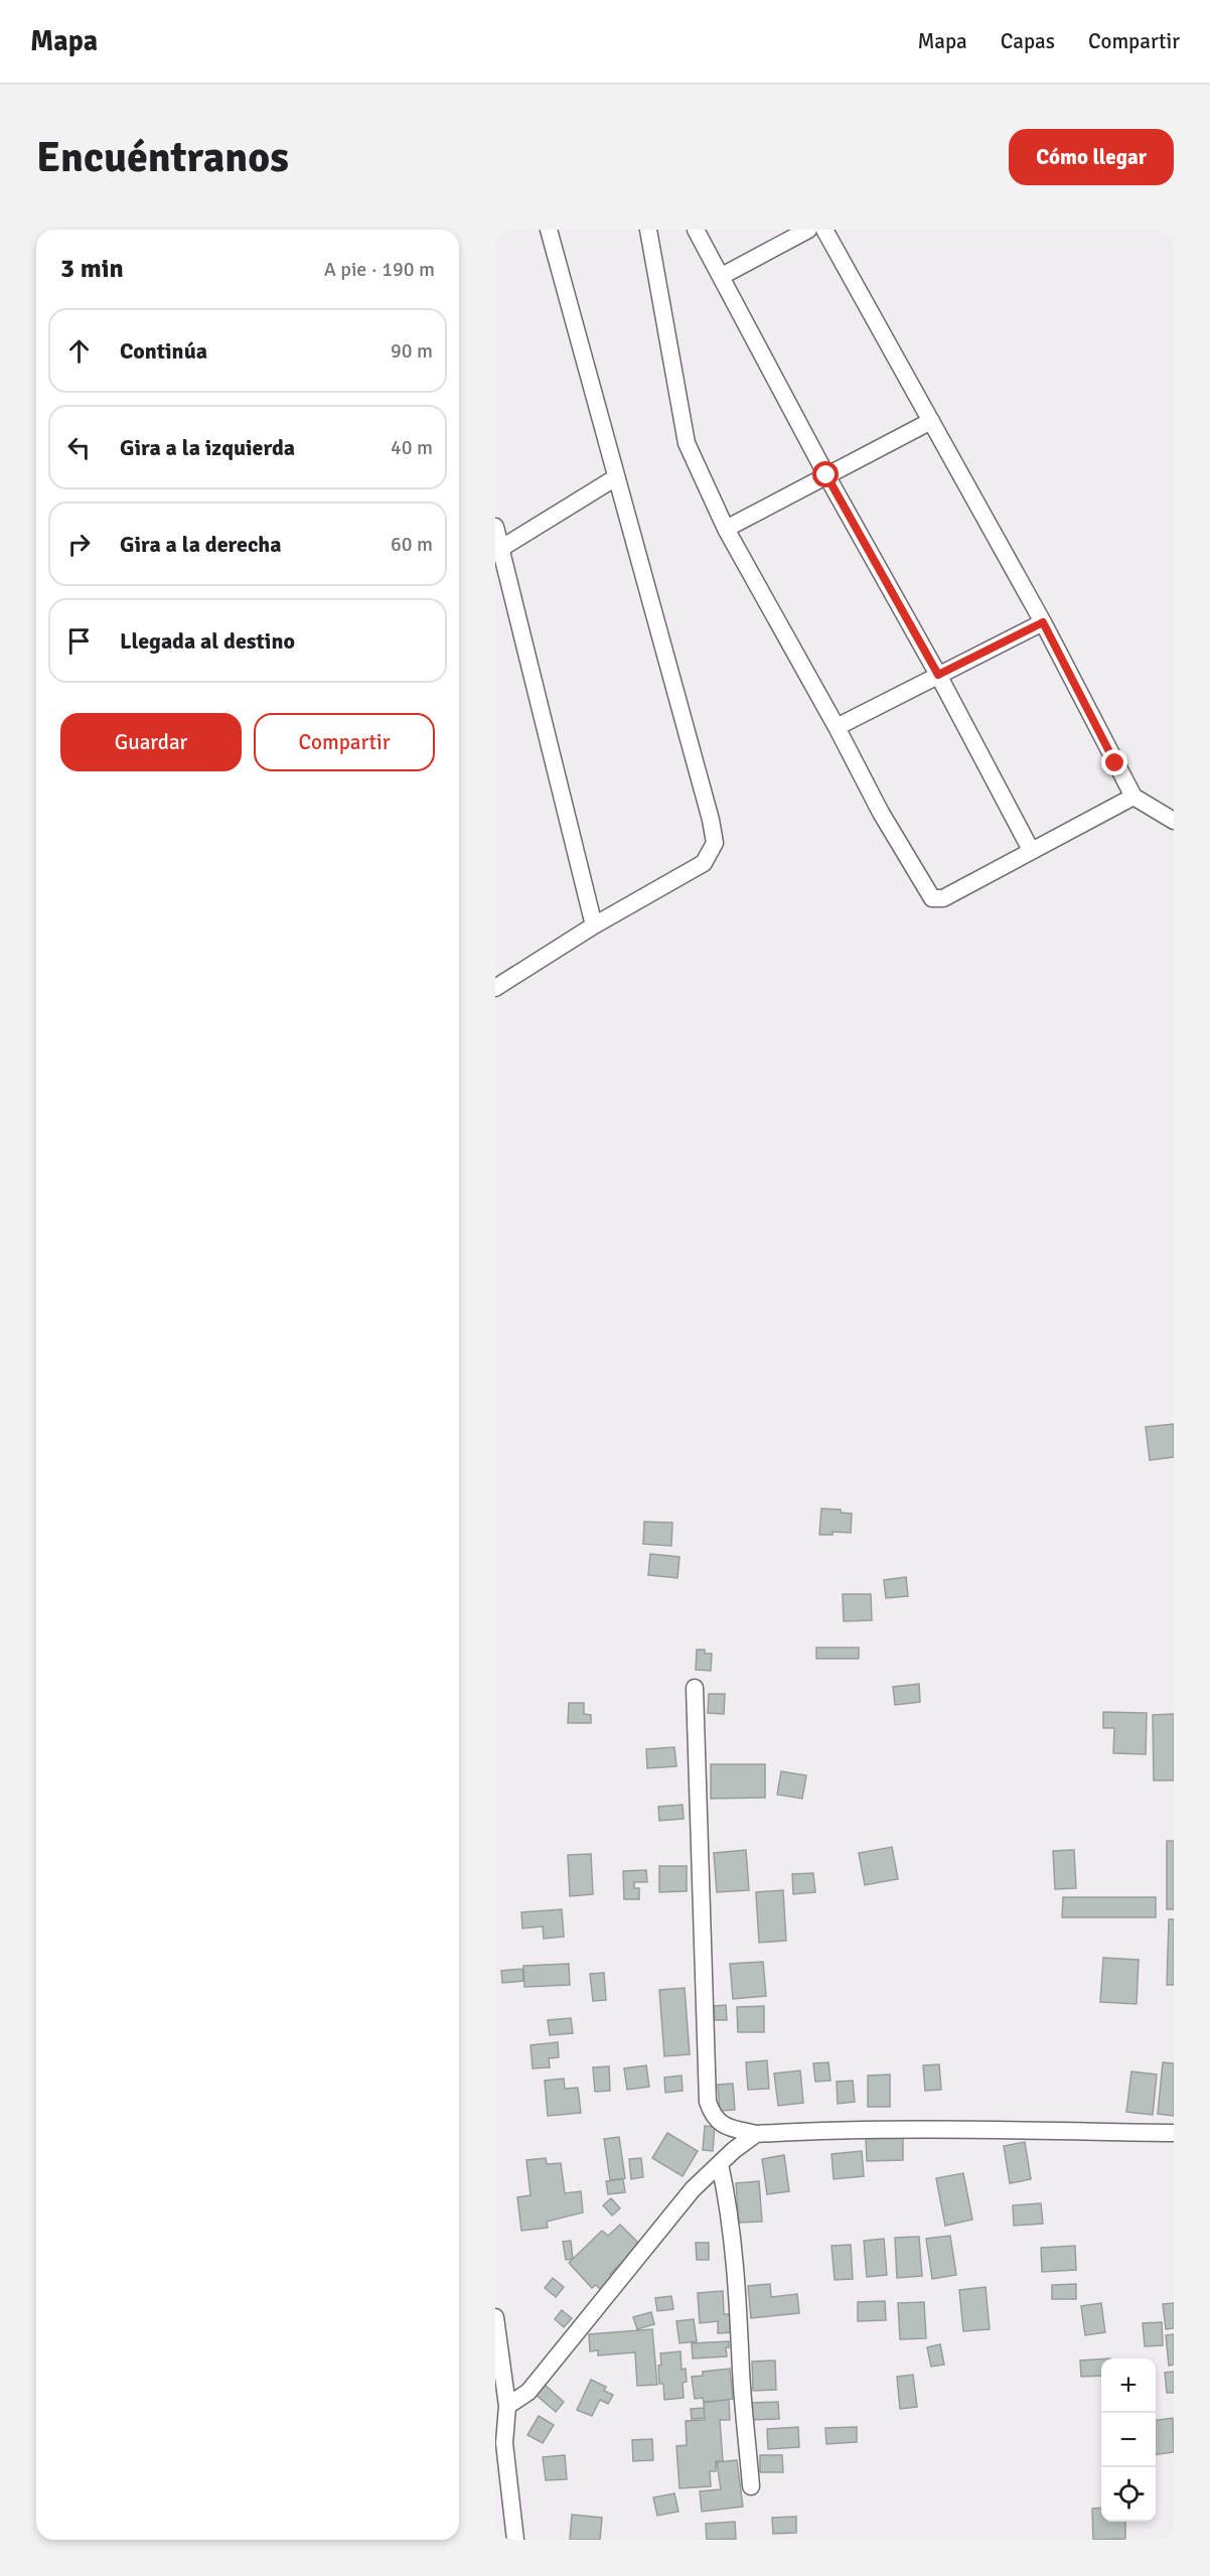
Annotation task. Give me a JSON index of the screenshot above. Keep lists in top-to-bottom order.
{
  "page": {
    "header": "Mapa",
    "nav": ["Mapa", "Capas", "Compartir"],
    "buttons": [
      "Cómo llegar",
      ["Guardar", "Compartir"]
    ],
    "title": "Encuéntranos",
    "heading": ["3 min", "A pie · 190 m"],
    "list": [
      ["Continúa", "90 m"],
      ["Gira a la izquierda", "40 m"],
      ["Gira a la derecha", "60 m"],
      "Llegada al destino"
    ],
    "map_buttons": ["+", "−"]
  }
}
